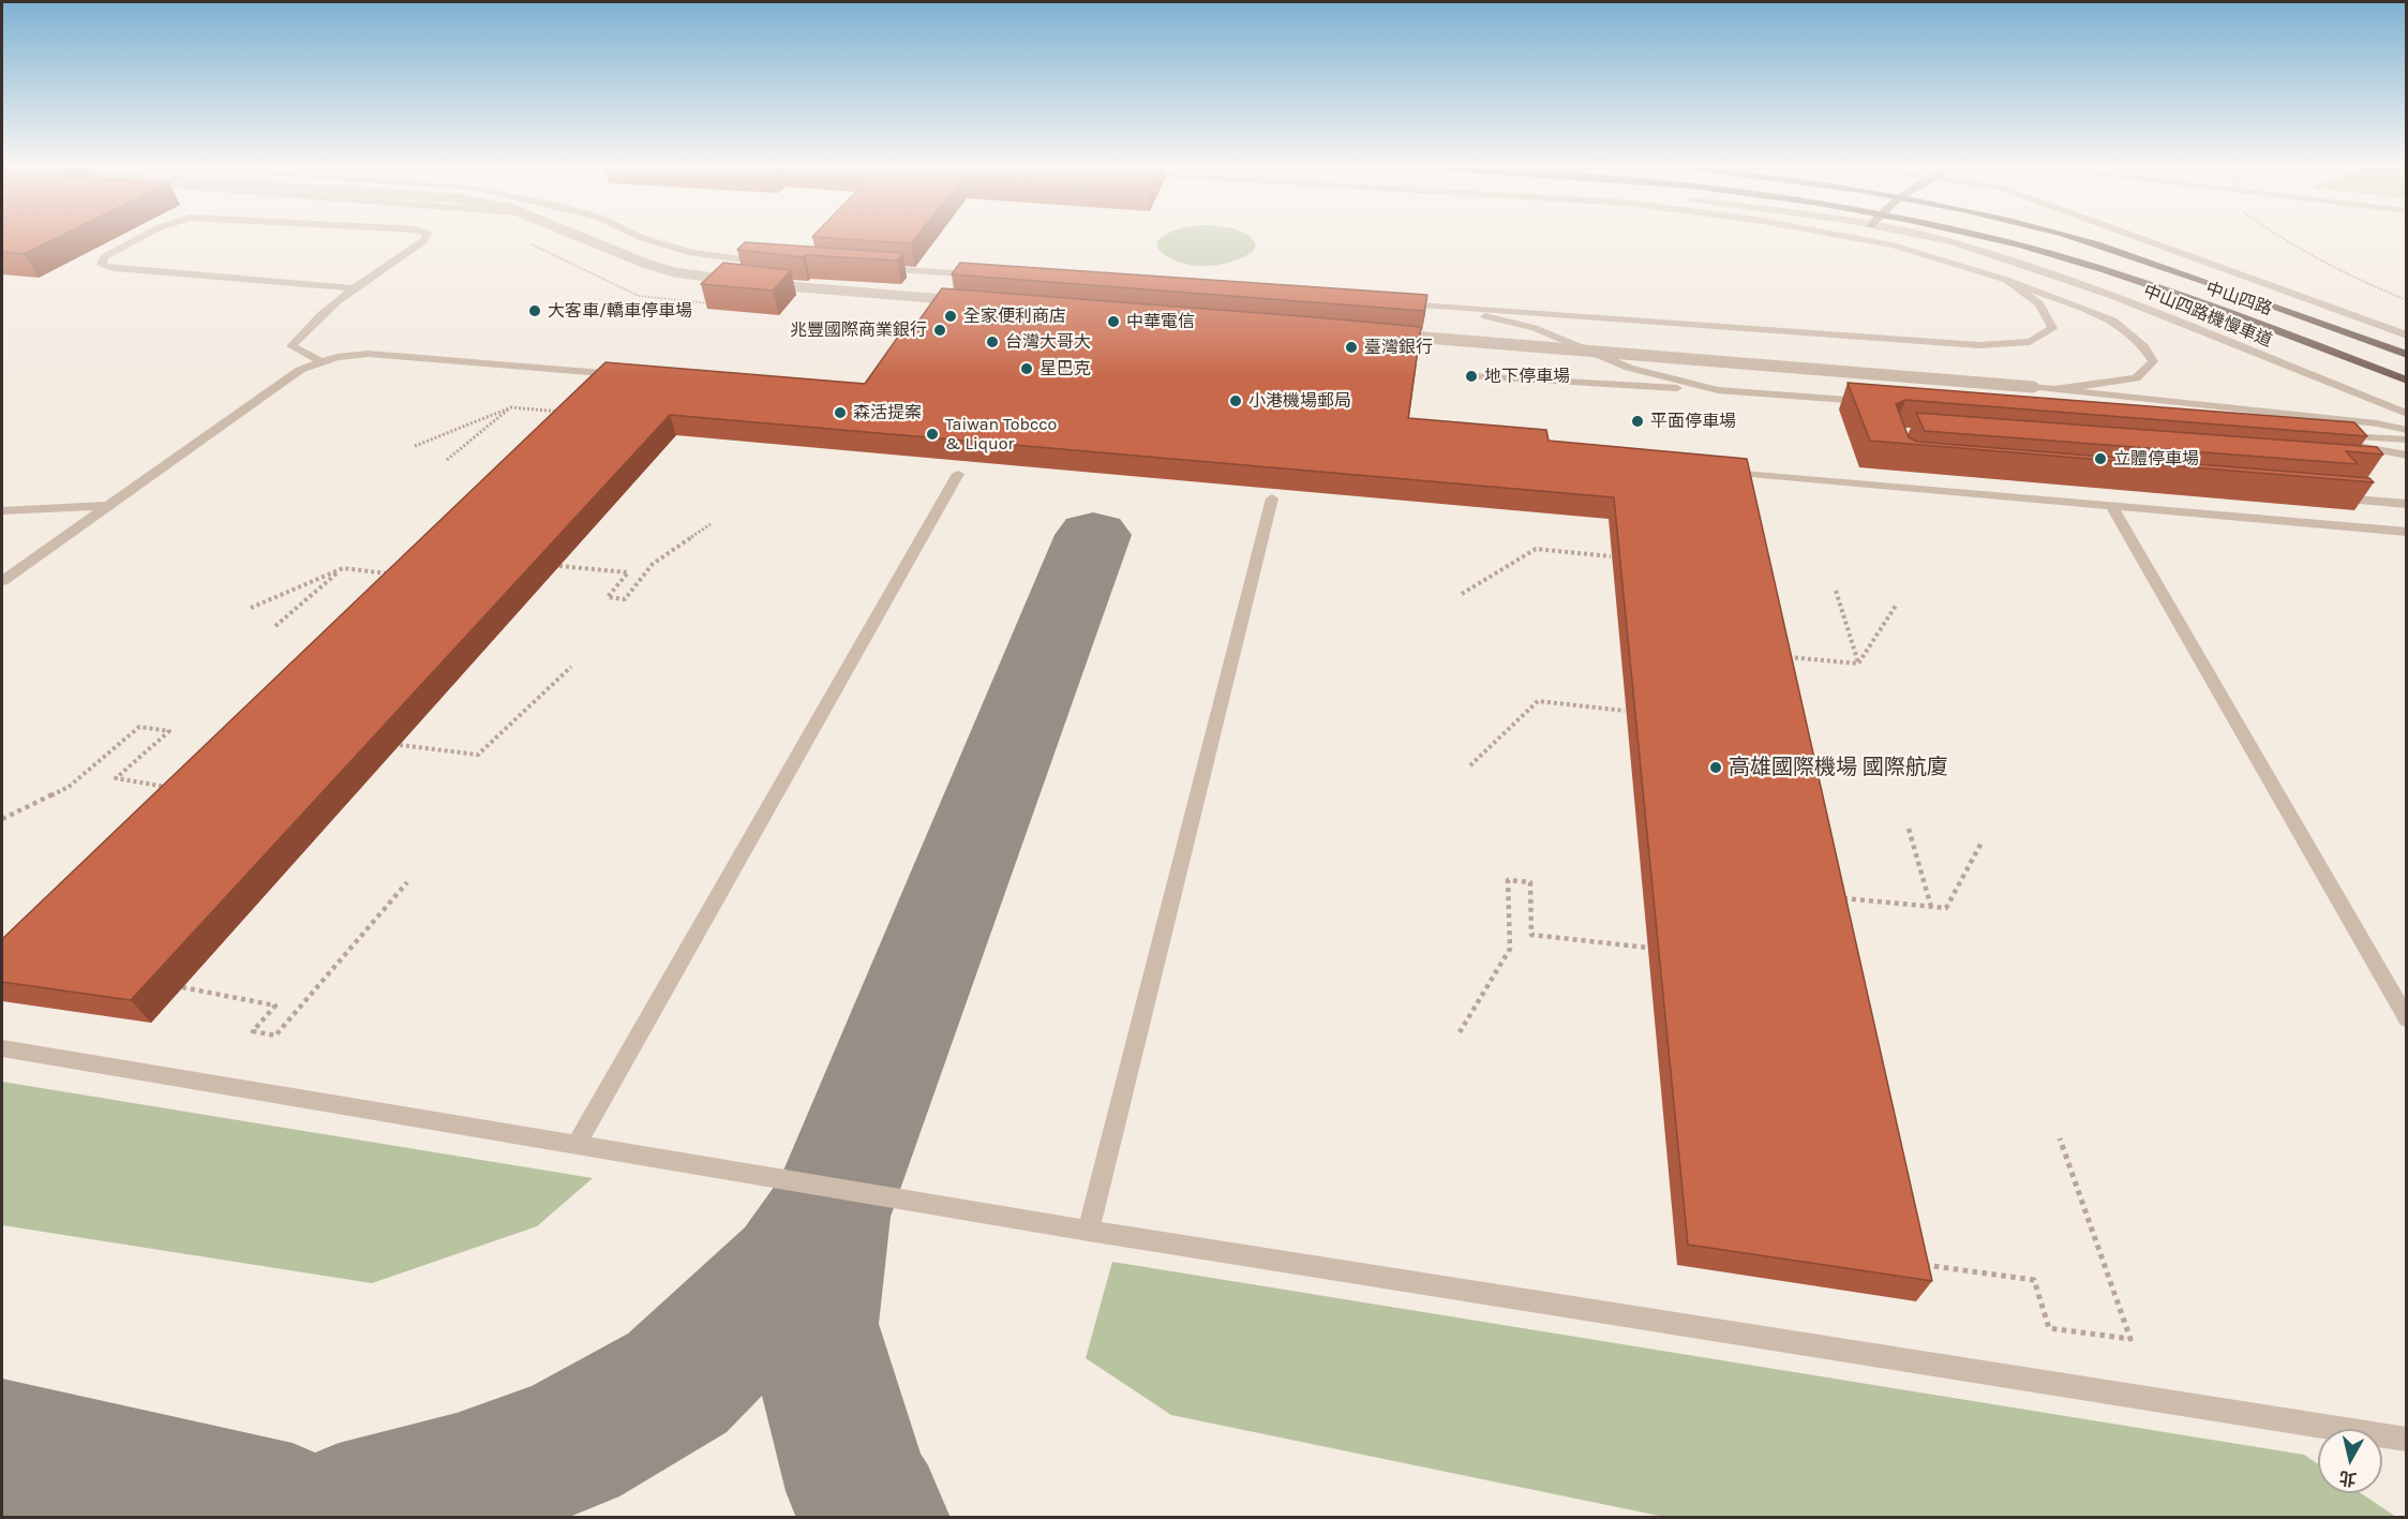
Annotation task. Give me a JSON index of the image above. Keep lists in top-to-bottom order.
{
  "streets": {
    "main road": ["中山四路"],
    "street": ["中山四路機慢車道"]
  },
  "places": [
    "大客車/轎車停車場",
    "全家便利商店",
    "中華電信",
    "兆豐國際商業銀行",
    "台灣大哥大",
    "臺灣銀行",
    "星巴克",
    "地下停車場",
    "小港機場郵局",
    "森活提案",
    "平面停車場",
    "Taiwan Tobcco & Liquor",
    "立體停車場",
    "高雄國際機場 國際航廈"
  ],
  "north": "bottom"
}
